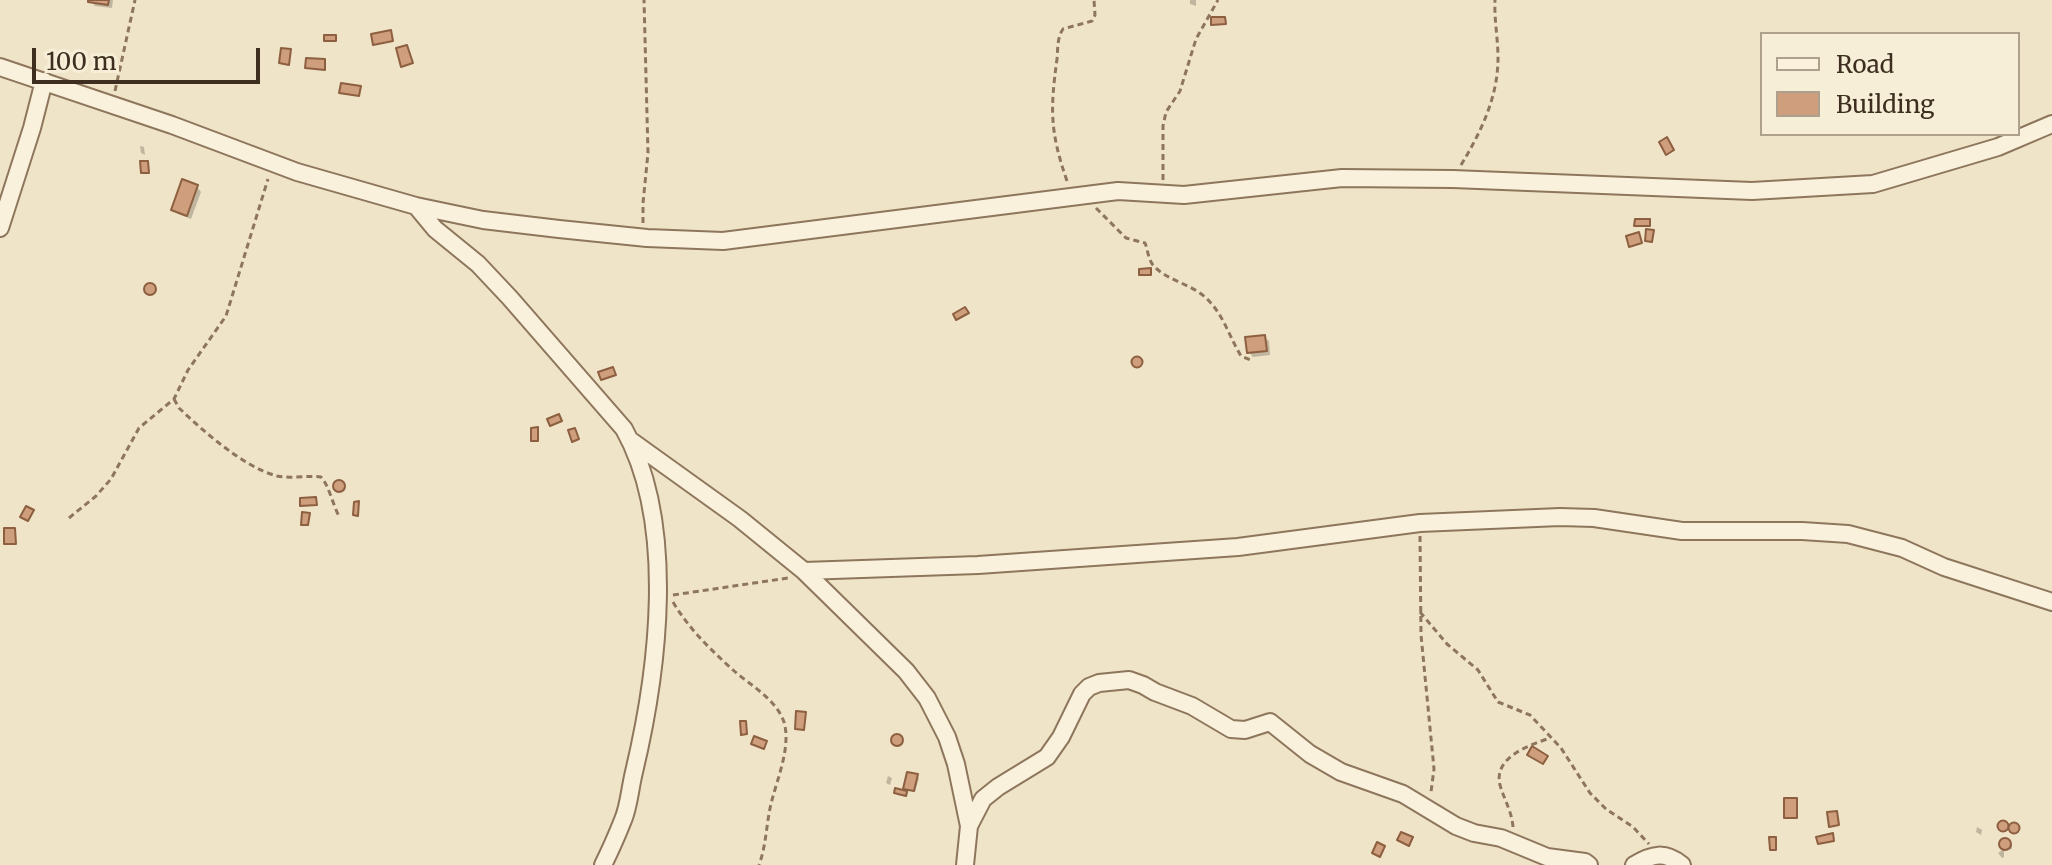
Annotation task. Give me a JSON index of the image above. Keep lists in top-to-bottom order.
{
  "legend": ["Road", "Building"],
  "scale_bar": "100 m"
}
